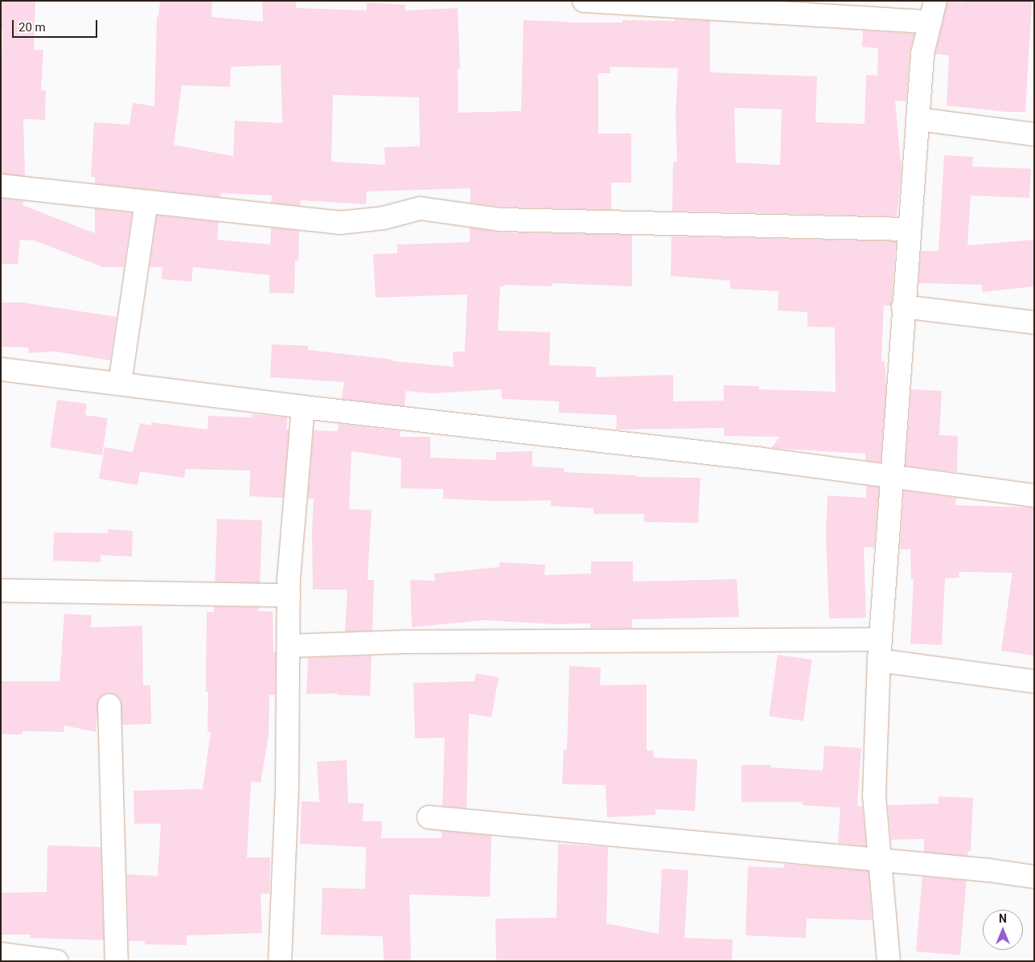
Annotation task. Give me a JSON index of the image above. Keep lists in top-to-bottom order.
{
  "scale_bar": "20 m",
  "north": "top"
}
